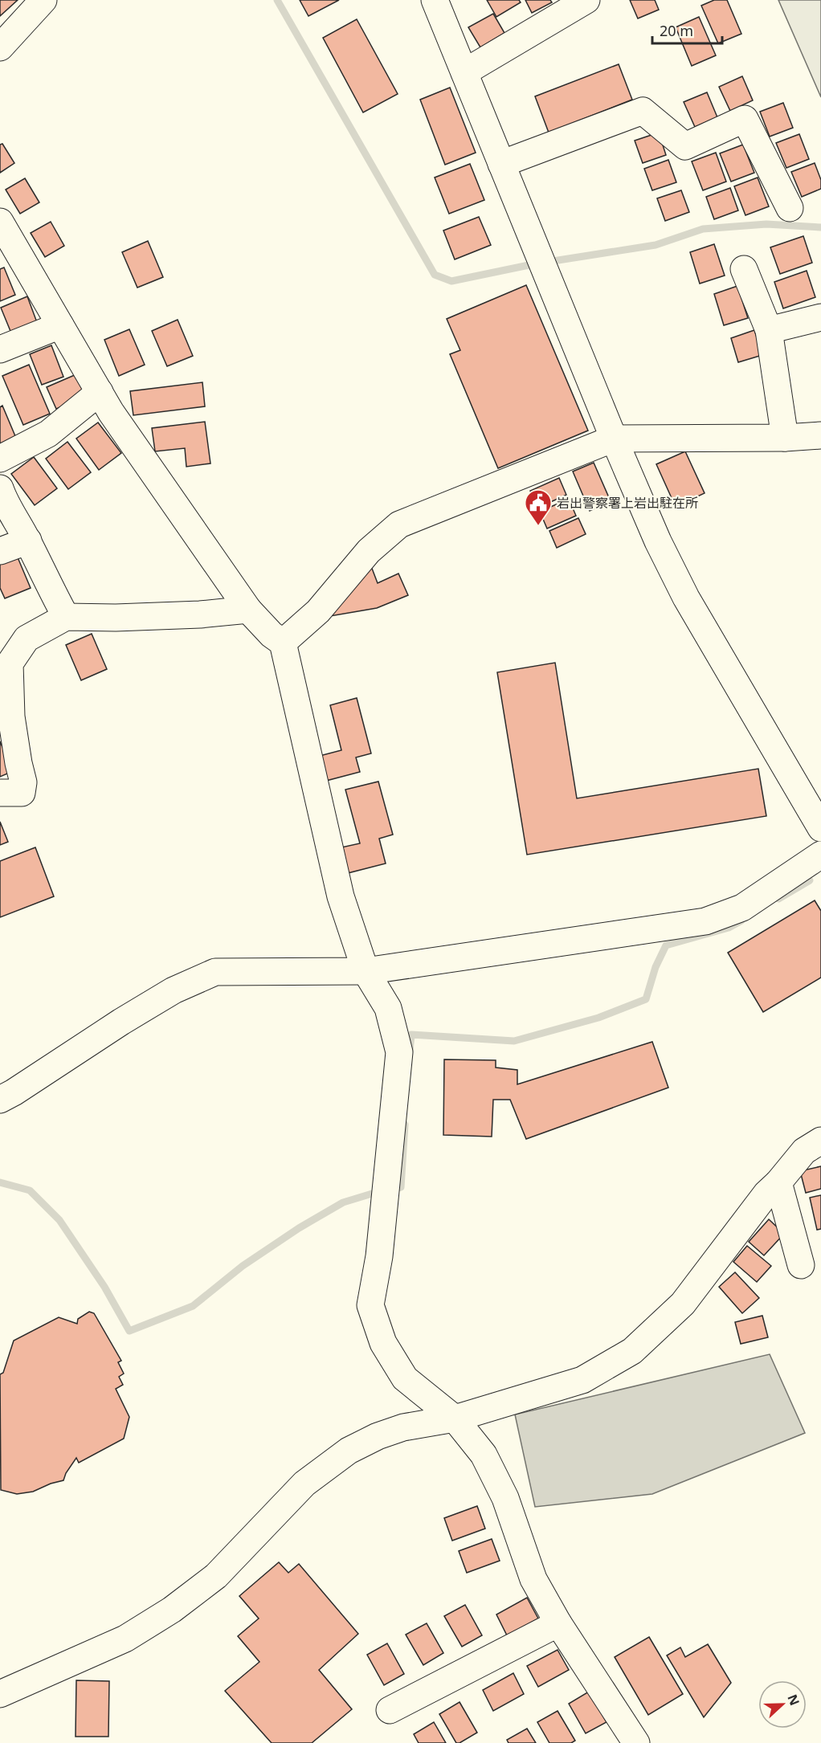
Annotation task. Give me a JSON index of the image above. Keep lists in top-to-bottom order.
{
  "places": {
    "public building": ["岩出警察署上岩出駐在所"]
  },
  "scale_bar": "20 m",
  "north": "right"
}
